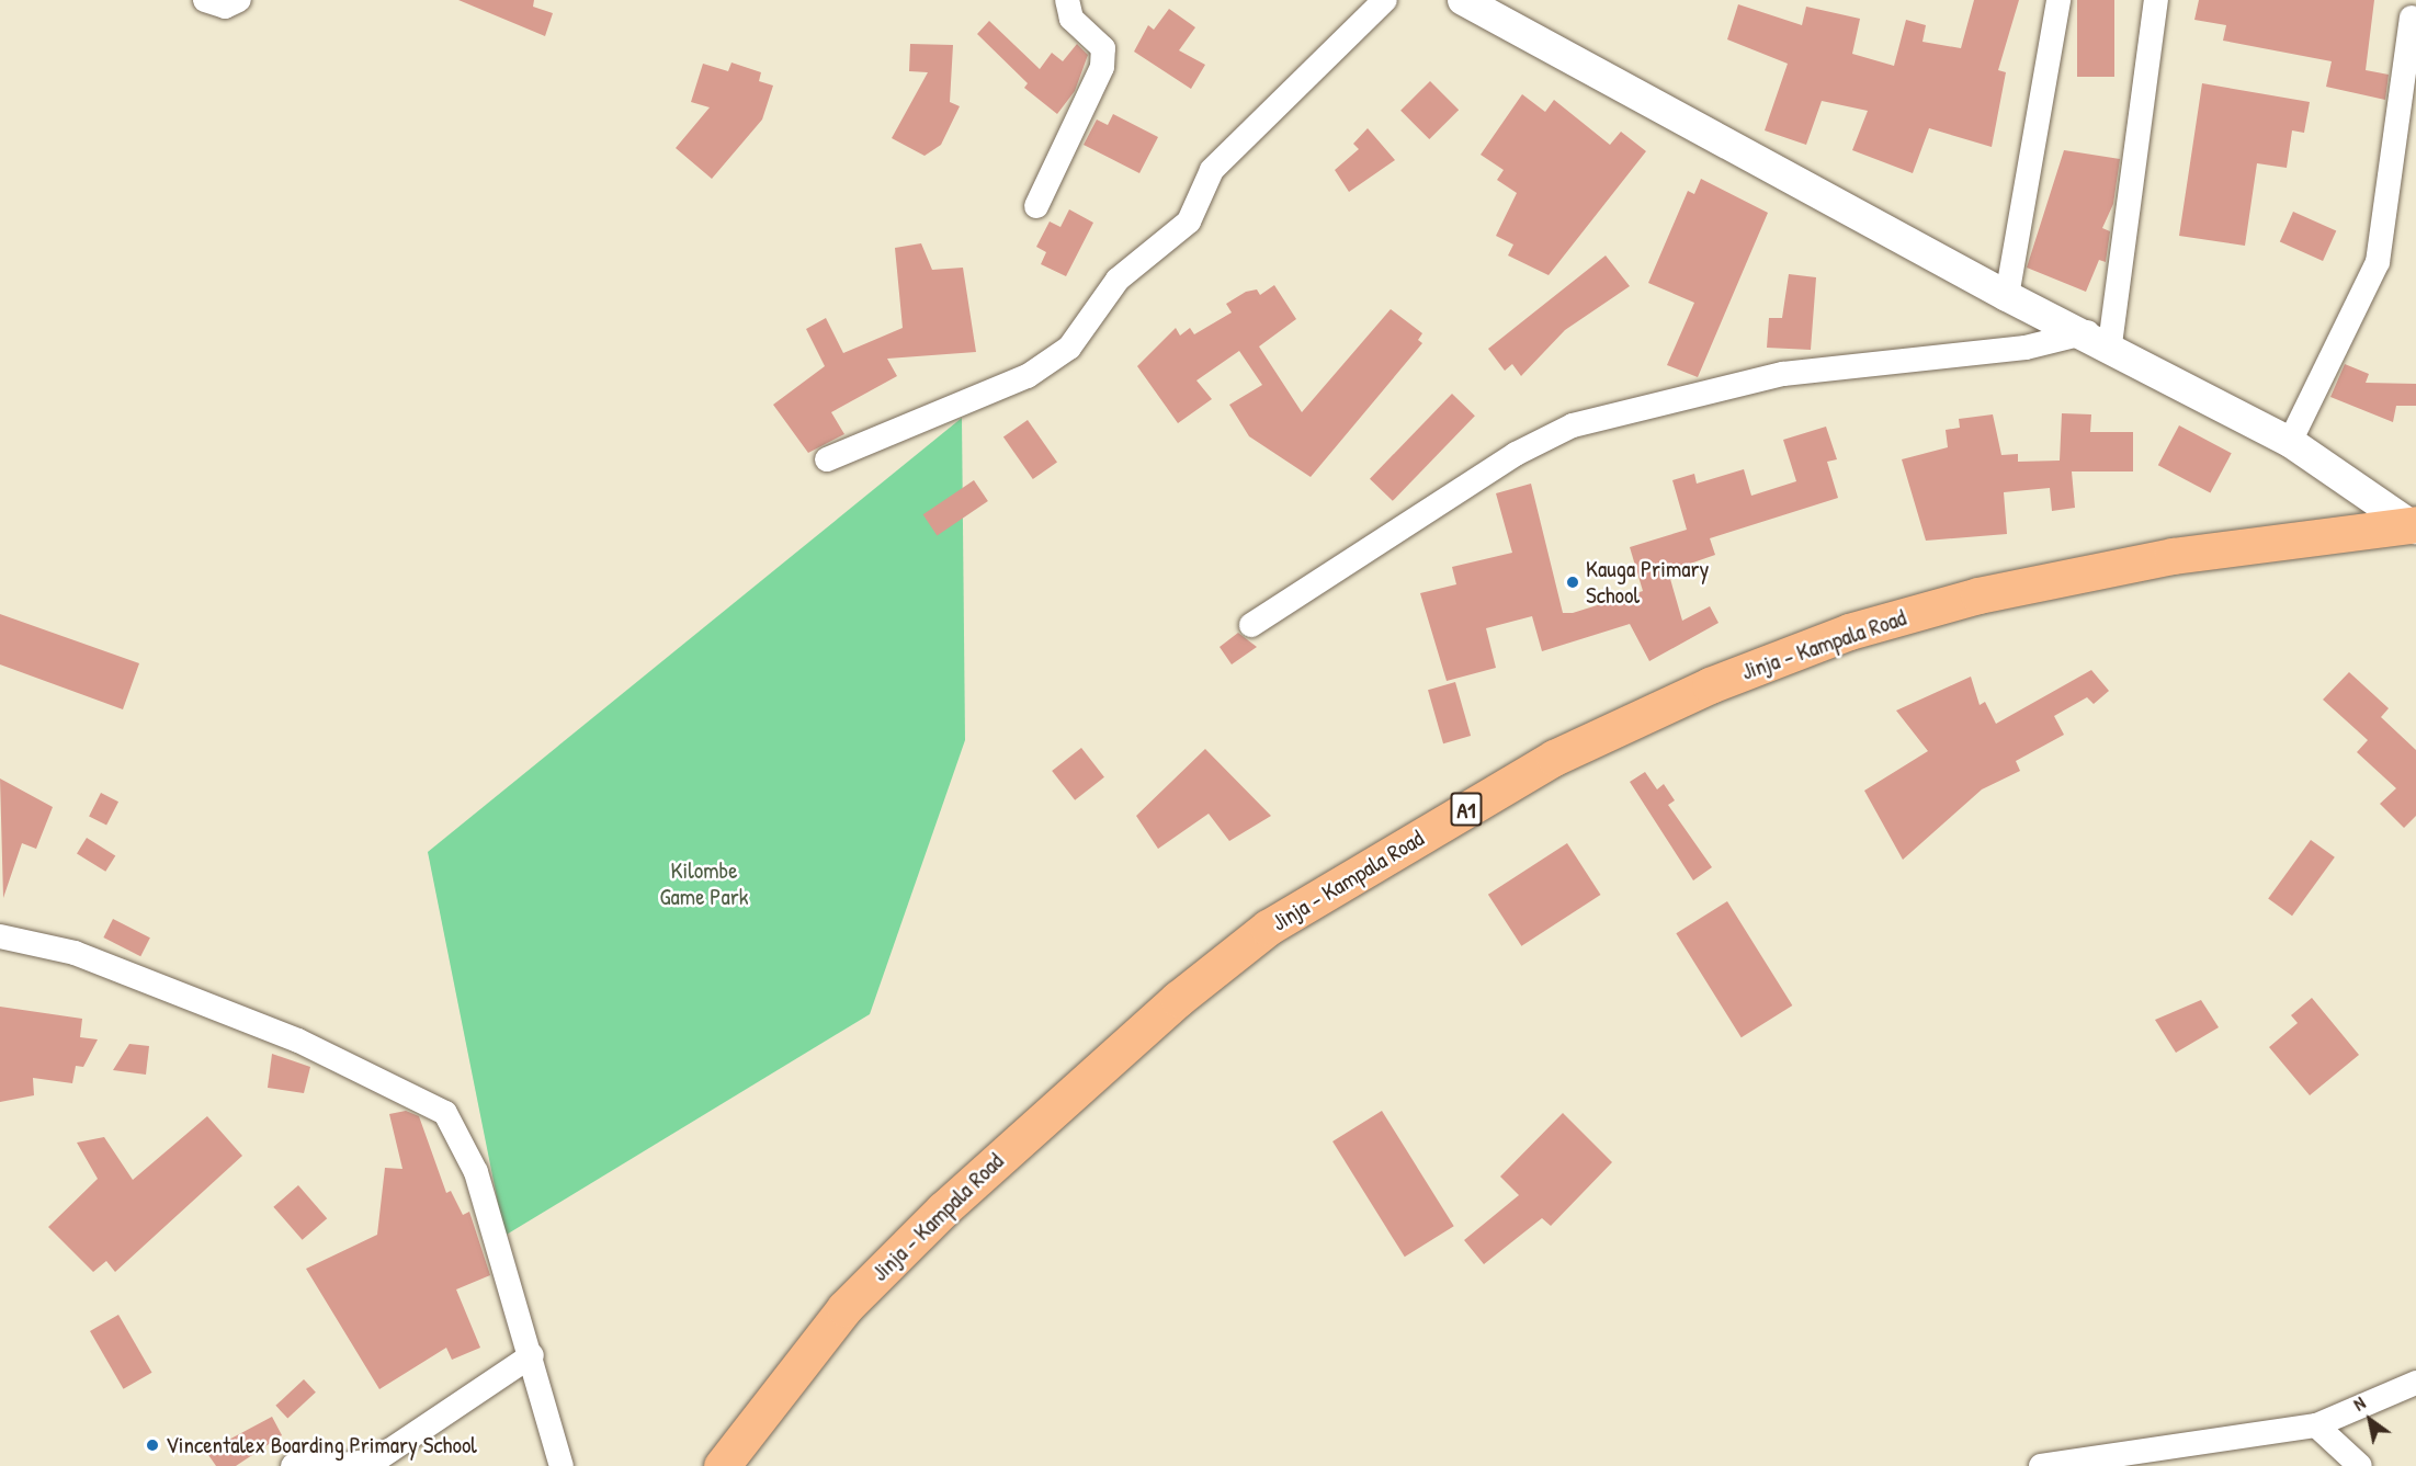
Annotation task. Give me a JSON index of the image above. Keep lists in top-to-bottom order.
{
  "streets": {
    "highway": ["Jinja - Kampala Road", "A1"]
  },
  "parks": ["Kilombe Game Park"],
  "places": ["Kauga Primary School", "Vincentalex Boarding Primary School"],
  "north": "top left"
}
